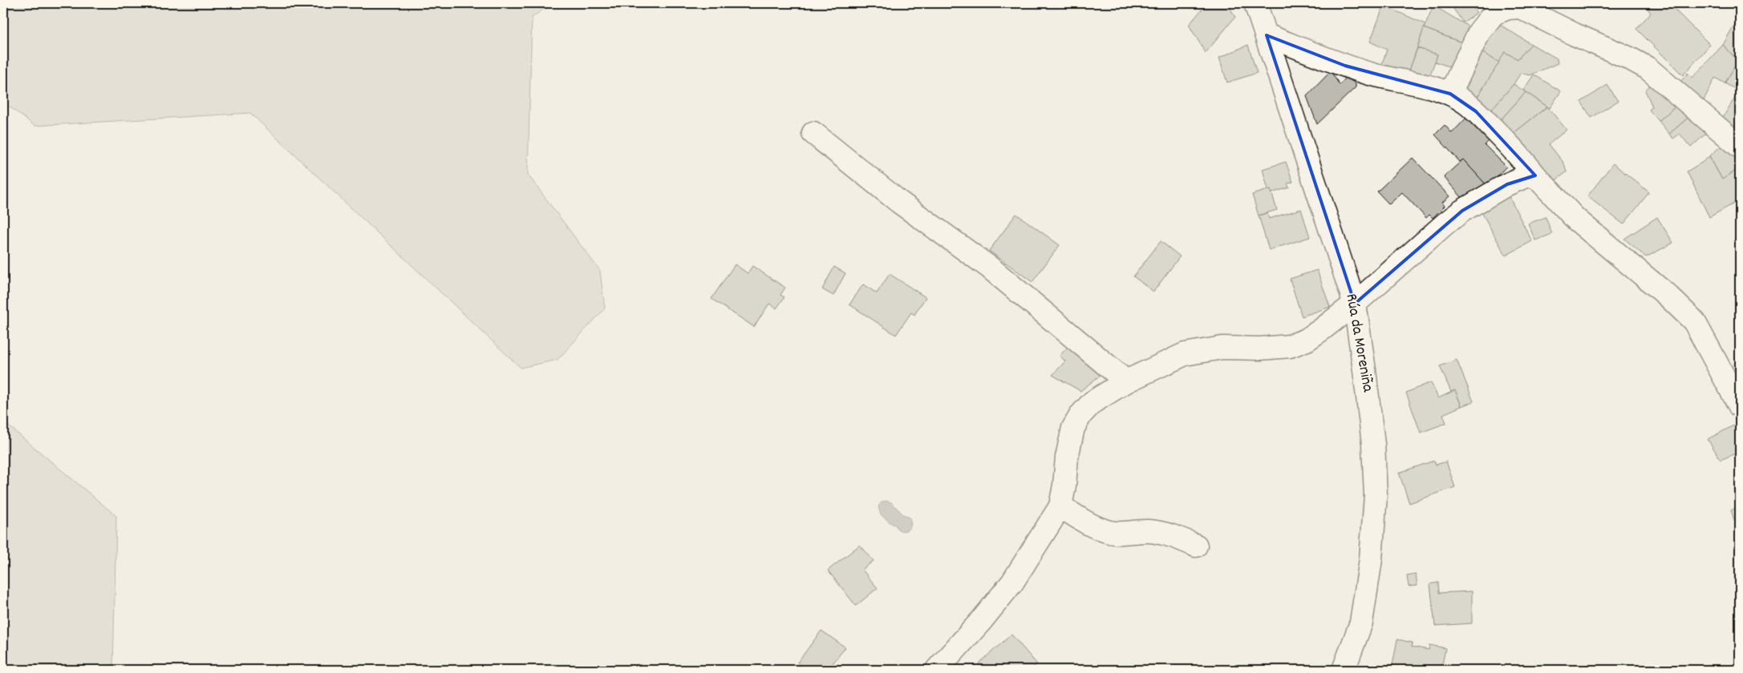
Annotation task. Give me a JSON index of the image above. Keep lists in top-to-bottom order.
{
  "streets": {
    "street": ["Rúa da Moreniña"]
  }
}
